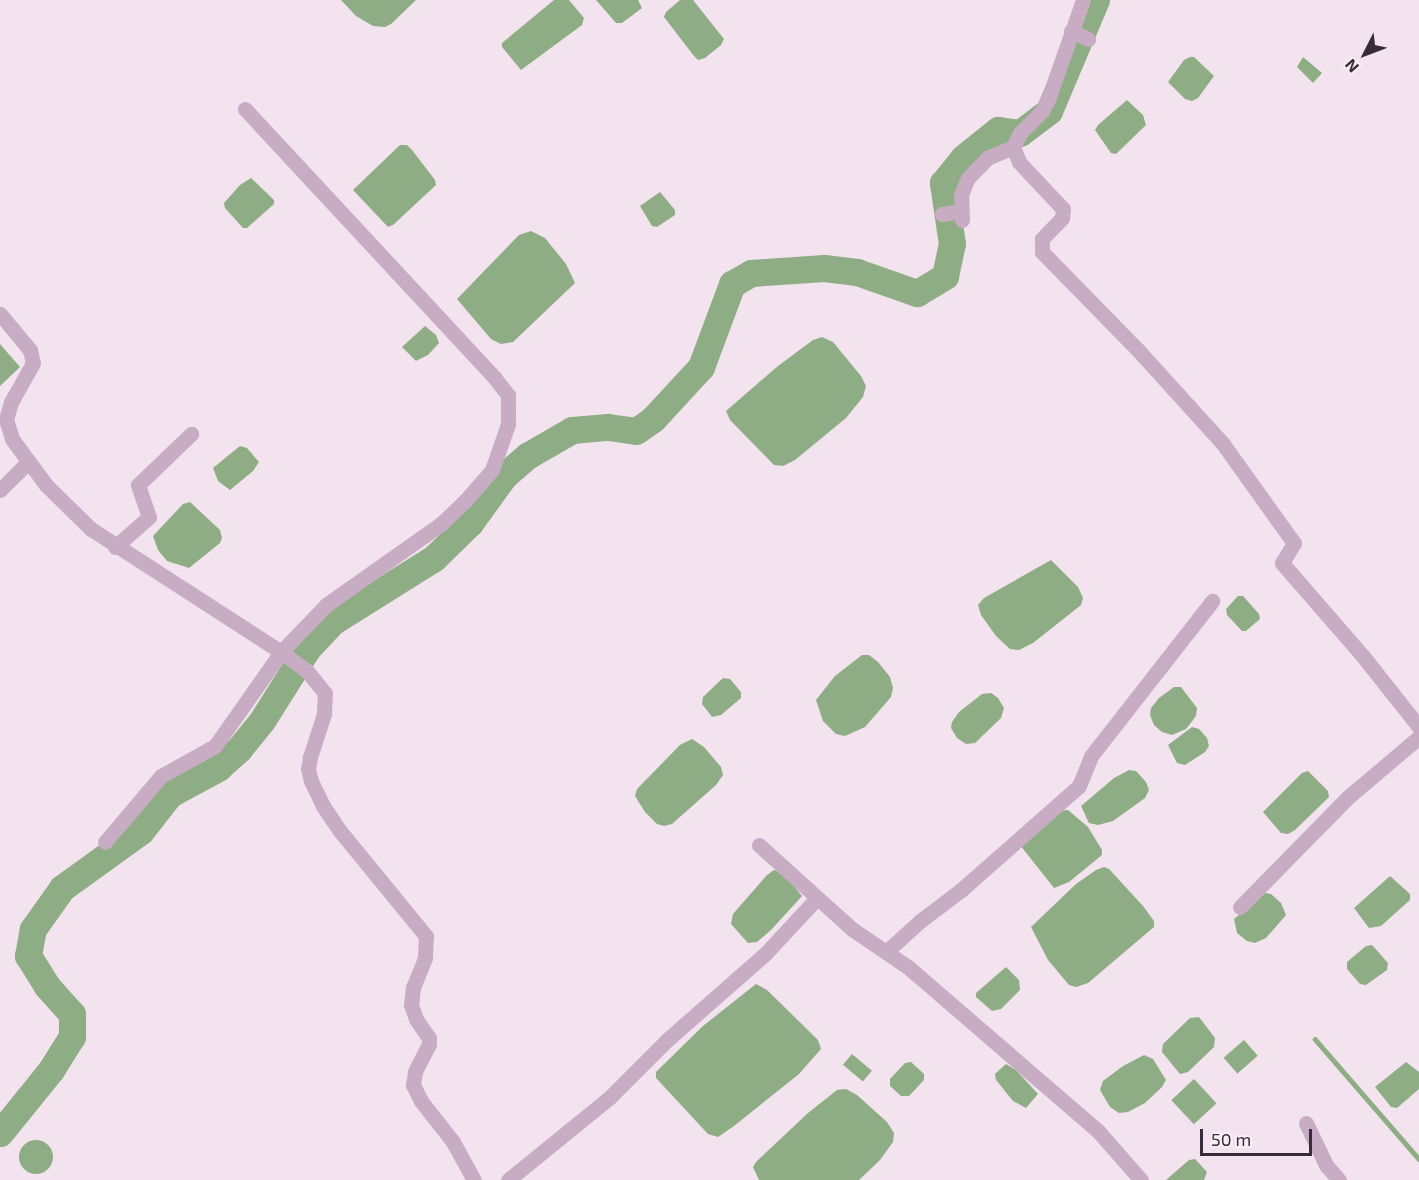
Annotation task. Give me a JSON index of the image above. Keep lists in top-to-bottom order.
{
  "scale_bar": "50 m",
  "north": "bottom left"
}
